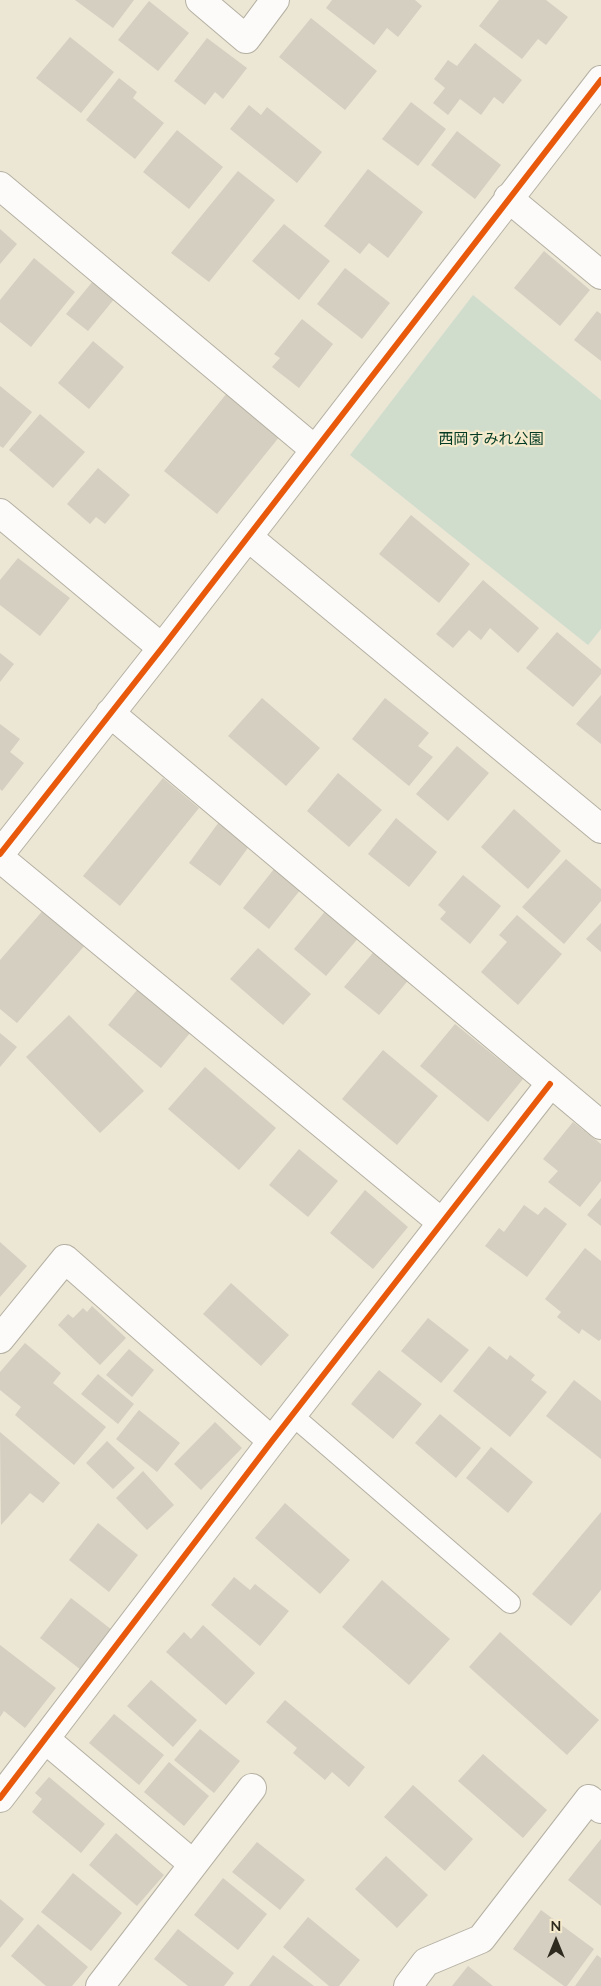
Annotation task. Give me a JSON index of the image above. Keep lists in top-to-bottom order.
{
  "parks": ["西岡すみれ公園"],
  "north": "top"
}
